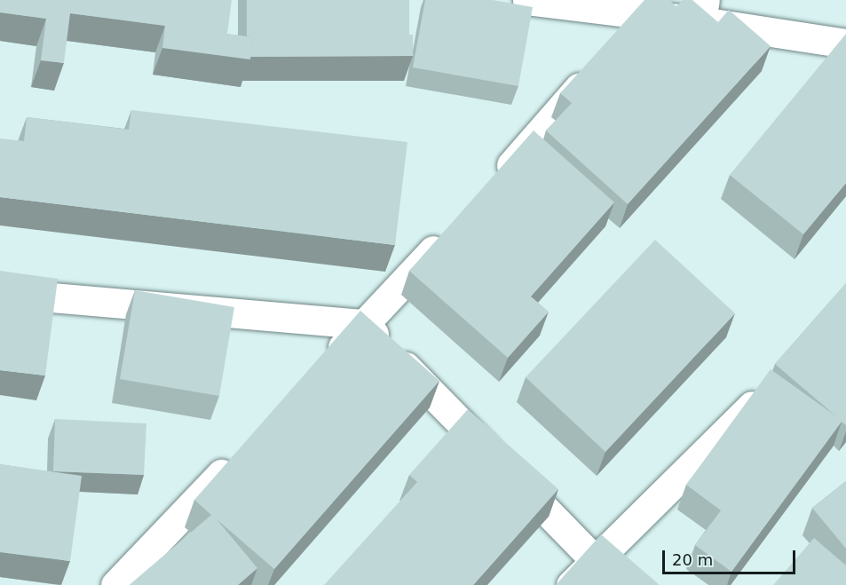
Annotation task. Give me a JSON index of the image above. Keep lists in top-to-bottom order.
{
  "scale_bar": "20 m"
}
